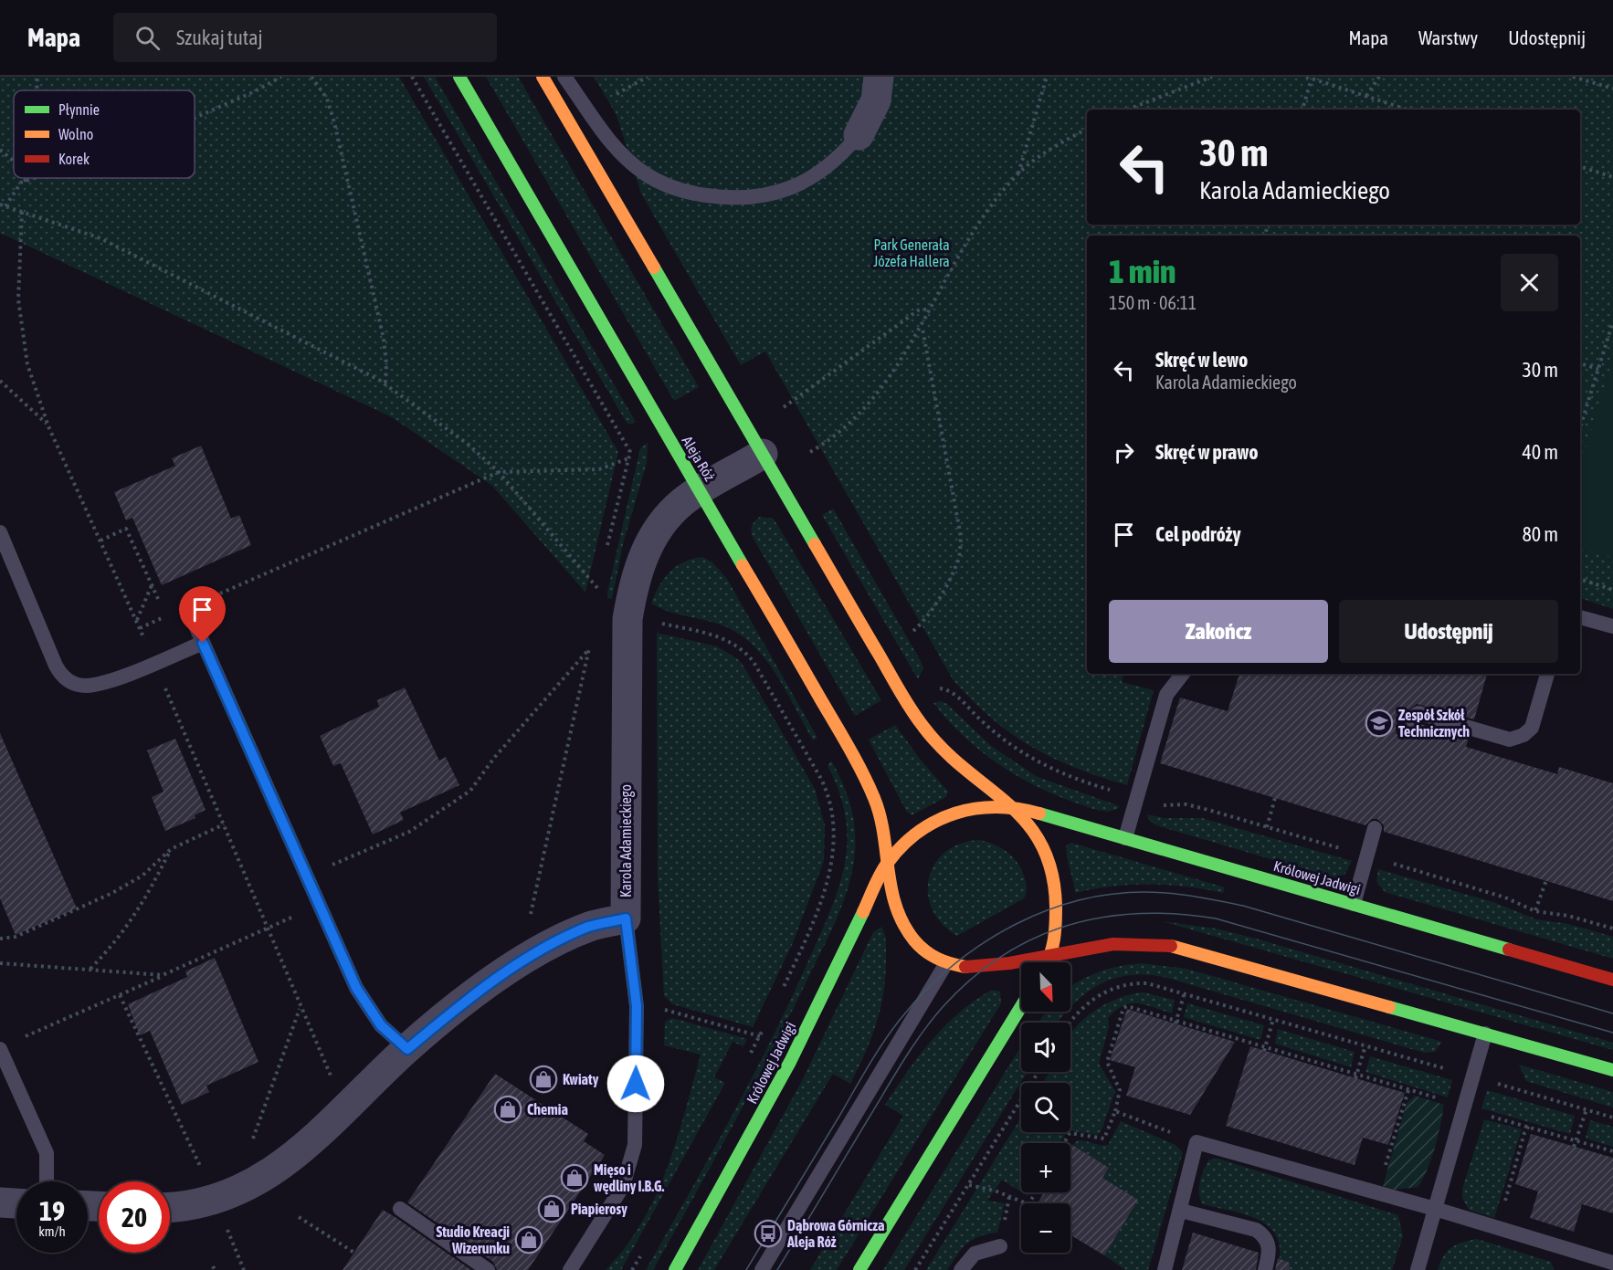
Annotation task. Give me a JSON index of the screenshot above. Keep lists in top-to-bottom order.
{
  "streets": {
    "main road": ["Aleja Róż", "Królowej Jadwigi"],
    "street": ["Karola Adamieckiego"]
  },
  "crossings": [
    ["Aleja Róż", "Karola Adamieckiego"],
    ["Aleja Róż", "Królowej Jadwigi"]
  ],
  "parks": ["Park Generała Józefa Hallera"],
  "places": {
    "school or university": ["Zespół Szkół Technicznych"],
    "shop": [
      "Kwiaty",
      "Chemia",
      "Mięso i wędliny I.B.G.",
      "Piapierosy",
      "Studio Kreacji Wizerunku"
    ],
    "bus stop": ["Dąbrowa Górnicza Aleja Róż"]
  },
  "legend": ["Płynnie", "Wolno", "Korek"],
  "north": "bottom right",
  "page": {
    "header": "Mapa",
    "search": "Szukaj tutaj",
    "nav": ["Mapa", "Warstwy", "Udostępnij"],
    "turn": ["30 m", "Karola Adamieckiego"],
    "heading": ["1 min", "150 m · 06:11"],
    "list": [
      {
        "name": "Skręć w lewo",
        "note": "Karola Adamieckiego",
        "value": "30 m"
      },
      {
        "name": "Skręć w prawo",
        "value": "40 m"
      },
      {
        "name": "Cel podróży",
        "value": "80 m"
      }
    ],
    "buttons": ["Zakończ", "Udostępnij"],
    "map_buttons": ["+", "−"],
    "speed": "19 km/h",
    "limit": "20"
  }
}
